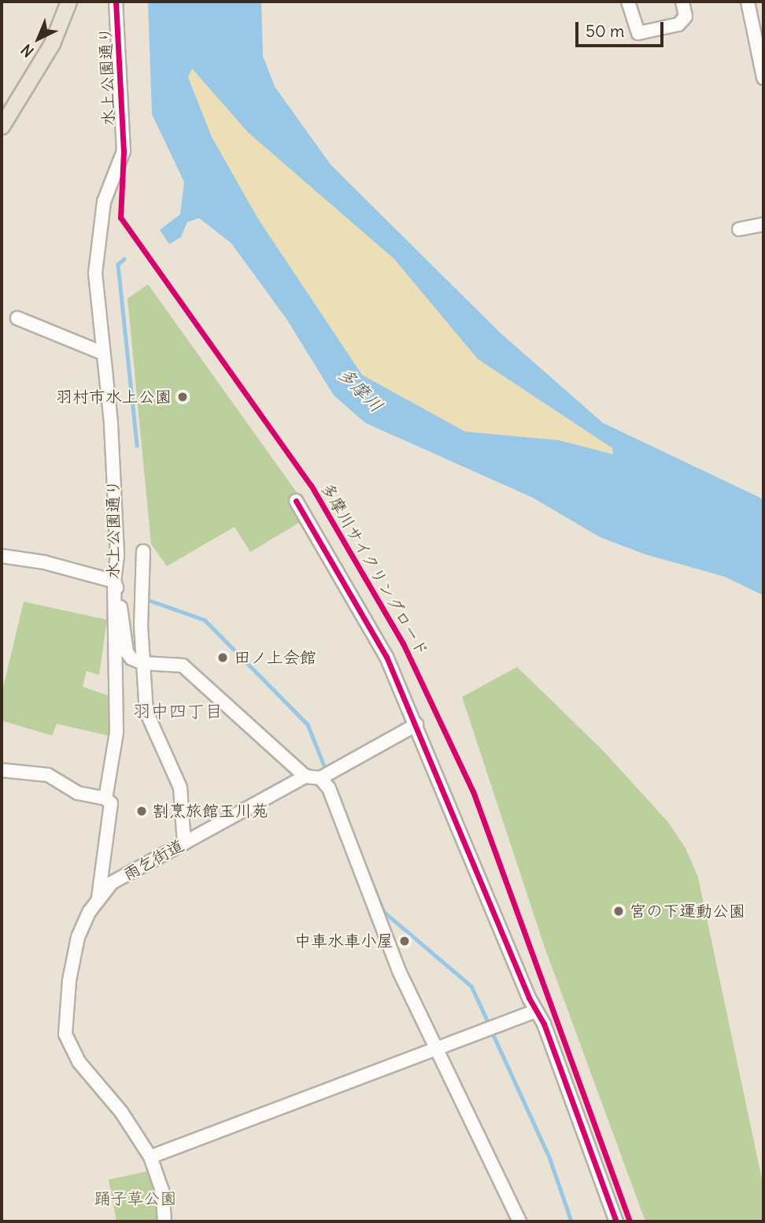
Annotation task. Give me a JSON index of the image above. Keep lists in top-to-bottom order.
{
  "streets": {
    "street": ["水上公園通り", "雨乞街道"],
    "cycle path": ["多摩川サイクリングロード"]
  },
  "crossings": [
    ["水上公園通り", "雨乞街道"]
  ],
  "districts": ["羽中四丁目"],
  "water": ["多摩川"],
  "parks": ["踊子草公園"],
  "places": [
    "羽村市水上公園",
    "田ノ上会館",
    "割烹旅館玉川苑",
    "宮の下運動公園",
    "中車水車小屋"
  ],
  "scale_bar": "50 m",
  "north": "bottom left"
}
